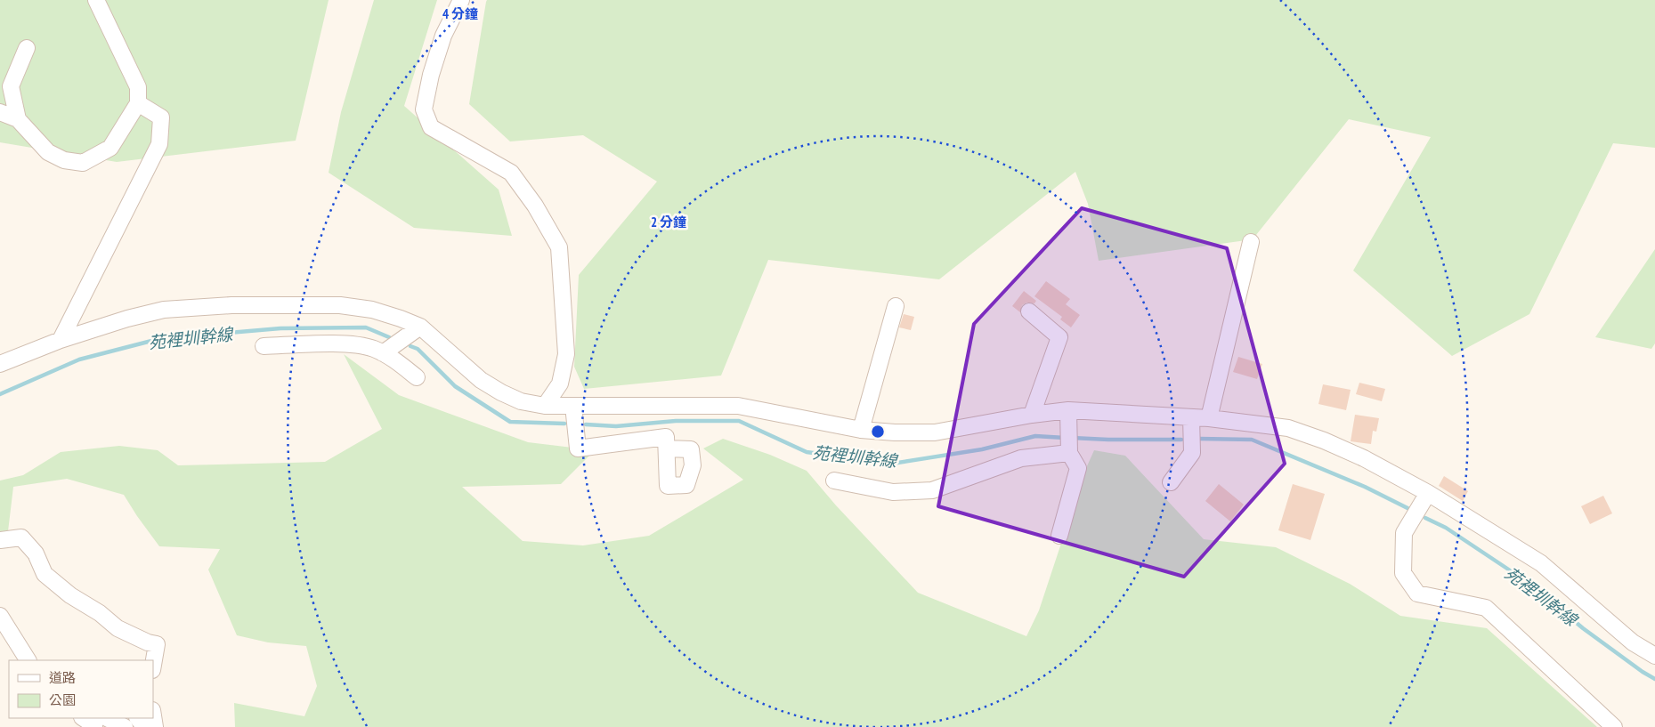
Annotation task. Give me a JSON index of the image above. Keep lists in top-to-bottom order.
{
  "water": ["苑裡圳幹線"],
  "legend": ["道路", "公園"],
  "rings": ["4 分鐘", "2 分鐘"]
}
